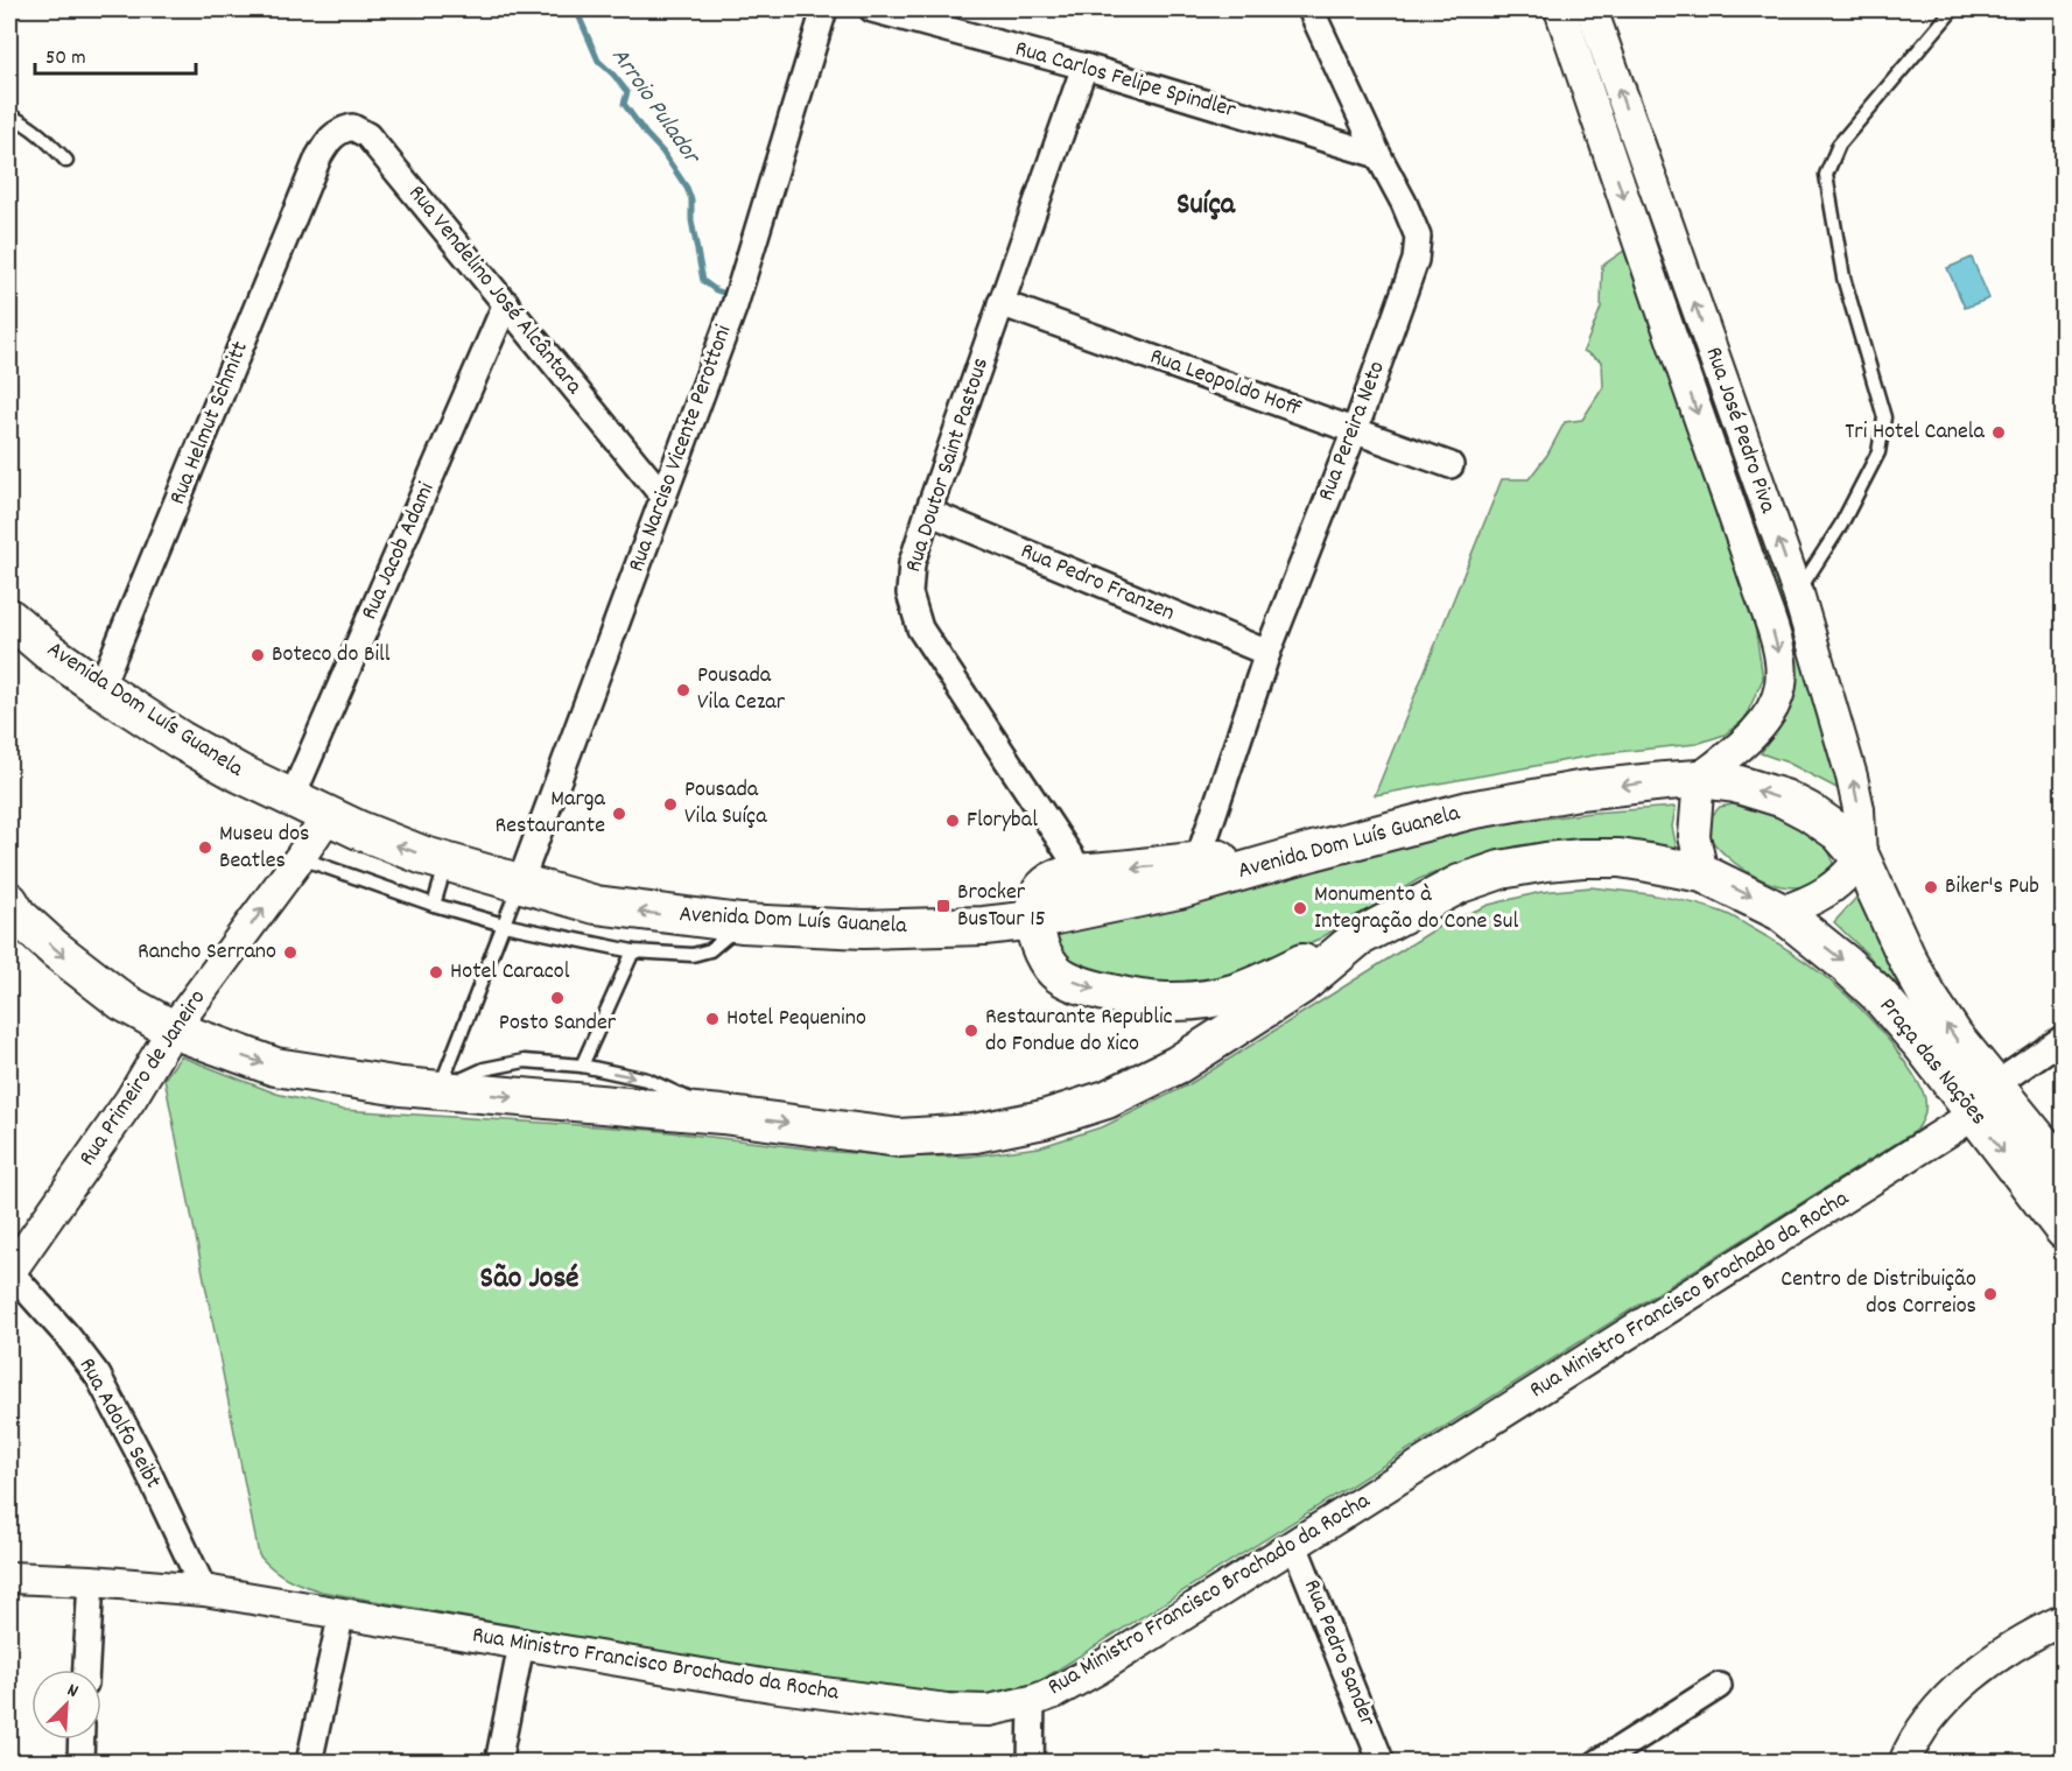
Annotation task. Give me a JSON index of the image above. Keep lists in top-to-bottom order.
{
  "streets": {
    "main road": ["Avenida Dom Luís Guanela", "Praça das Nações"],
    "street": [
      "Rua Carlos Felipe Spindler",
      "Rua Vendelino José Alcântara",
      "Rua Leopoldo Hoff",
      "Rua Helmut Schmitt",
      "Rua José Pedro Piva",
      "Rua Pereira Neto",
      "Rua Narciso Vicente Perottoni",
      "Rua Doutor Saint Pastous",
      "Rua Jacob Adami",
      "Rua Pedro Franzen",
      "Rua Primeiro de Janeiro",
      "Rua Ministro Francisco Brochado da Rocha",
      "Rua Adolfo Seibt",
      "Rua Pedro Sander"
    ]
  },
  "crossings": [
    ["Rua Carlos Felipe Spindler", "Rua Pereira Neto"],
    ["Rua Carlos Felipe Spindler", "Rua Doutor Saint Pastous"],
    ["Rua Vendelino José Alcântara", "Rua Helmut Schmitt"],
    ["Rua Vendelino José Alcântara", "Rua Narciso Vicente Perottoni"],
    ["Rua Vendelino José Alcântara", "Rua Jacob Adami"],
    ["Rua Leopoldo Hoff", "Rua Pereira Neto"],
    ["Rua Leopoldo Hoff", "Rua Doutor Saint Pastous"],
    ["Rua Helmut Schmitt", "Avenida Dom Luís Guanela"],
    ["Rua José Pedro Piva", "Avenida Dom Luís Guanela"],
    ["Rua Pereira Neto", "Rua Pedro Franzen"],
    ["Rua Narciso Vicente Perottoni", "Avenida Dom Luís Guanela"],
    ["Rua Doutor Saint Pastous", "Rua Pedro Franzen"],
    ["Rua Jacob Adami", "Avenida Dom Luís Guanela"],
    ["Avenida Dom Luís Guanela", "Praça das Nações"],
    ["Avenida Dom Luís Guanela", "Rua Primeiro de Janeiro"],
    ["Avenida Dom Luís Guanela", "Rua Ministro Francisco Brochado da Rocha"],
    ["Praça das Nações", "Rua Ministro Francisco Brochado da Rocha"],
    ["Rua Primeiro de Janeiro", "Rua Adolfo Seibt"],
    ["Rua Ministro Francisco Brochado da Rocha", "Rua Adolfo Seibt"],
    ["Rua Ministro Francisco Brochado da Rocha", "Rua Pedro Sander"]
  ],
  "one_way": ["Praça das Nações", "Rua Primeiro de Janeiro"],
  "districts": ["Suíça", "São José"],
  "water": ["Arroio Pulador"],
  "places": {
    "other": [
      "Tri Hotel Canela",
      "Boteco do Bill",
      "Pousada Vila Cezar",
      "Pousada Vila Suíça",
      "Marga Restaurante",
      "Florybal",
      "Museu dos Beatles",
      "Biker's Pub",
      "Monumento à Integração do Cone Sul",
      "Rancho Serrano",
      "Hotel Caracol",
      "Posto Sander",
      "Hotel Pequenino",
      "Restaurante Republic do Fondue do Xico",
      "Centro de Distribuição dos Correios"
    ],
    "transit": ["Brocker BusTour 15"]
  },
  "scale_bar": "50 m",
  "north": "top right"
}
